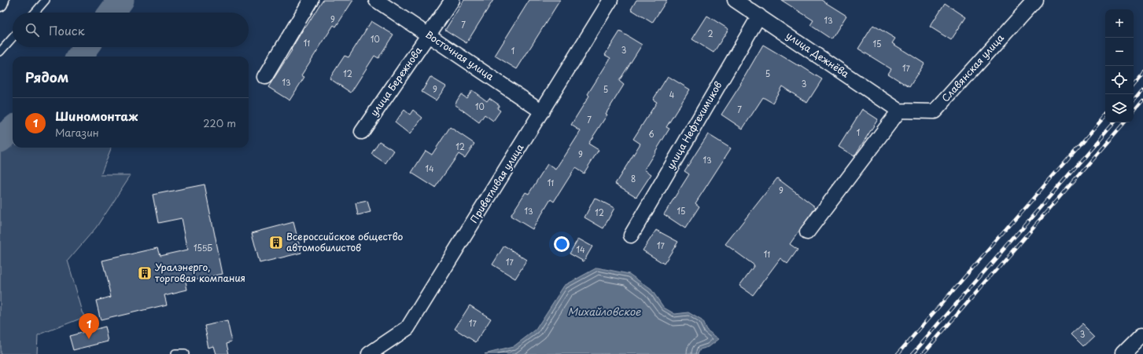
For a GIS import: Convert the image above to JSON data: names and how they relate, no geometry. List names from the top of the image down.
{
  "streets": {
    "street": [
      "улица Дежнёва",
      "Восточная улица",
      "Славянская улица",
      "улица Бережнова",
      "улица Нефтехимиков",
      "Приветливая улица"
    ]
  },
  "crossings": [
    ["улица Дежнёва", "Славянская улица"],
    ["улица Дежнёва", "улица Нефтехимиков"],
    ["Восточная улица", "улица Бережнова"],
    ["Восточная улица", "Приветливая улица"]
  ],
  "water": ["Михайловское"],
  "places": {
    "building": ["Всероссийское общество автомобилистов", "Уралэнерго, торговая компания"]
  },
  "house_numbers": [
    "9",
    "13",
    "7",
    "2",
    "10",
    "11",
    "15",
    "3",
    "1",
    "17",
    "12",
    "5",
    "13",
    "3",
    "9",
    "5",
    "4",
    "10",
    "7",
    "7",
    "1",
    "6",
    "12",
    "9",
    "13",
    "14",
    "8",
    "11",
    "9",
    "13",
    "15",
    "12",
    "17",
    "155Б",
    "14",
    "11",
    "17",
    "17",
    "3"
  ],
  "page": {
    "map_buttons": ["+", "−"],
    "search": "Поиск",
    "heading": "Рядом",
    "list": [
      {
        "mark": "1",
        "name": "Шиномонтаж",
        "note": "Магазин",
        "value": "220 m"
      }
    ],
    "pins": "1"
  }
}
